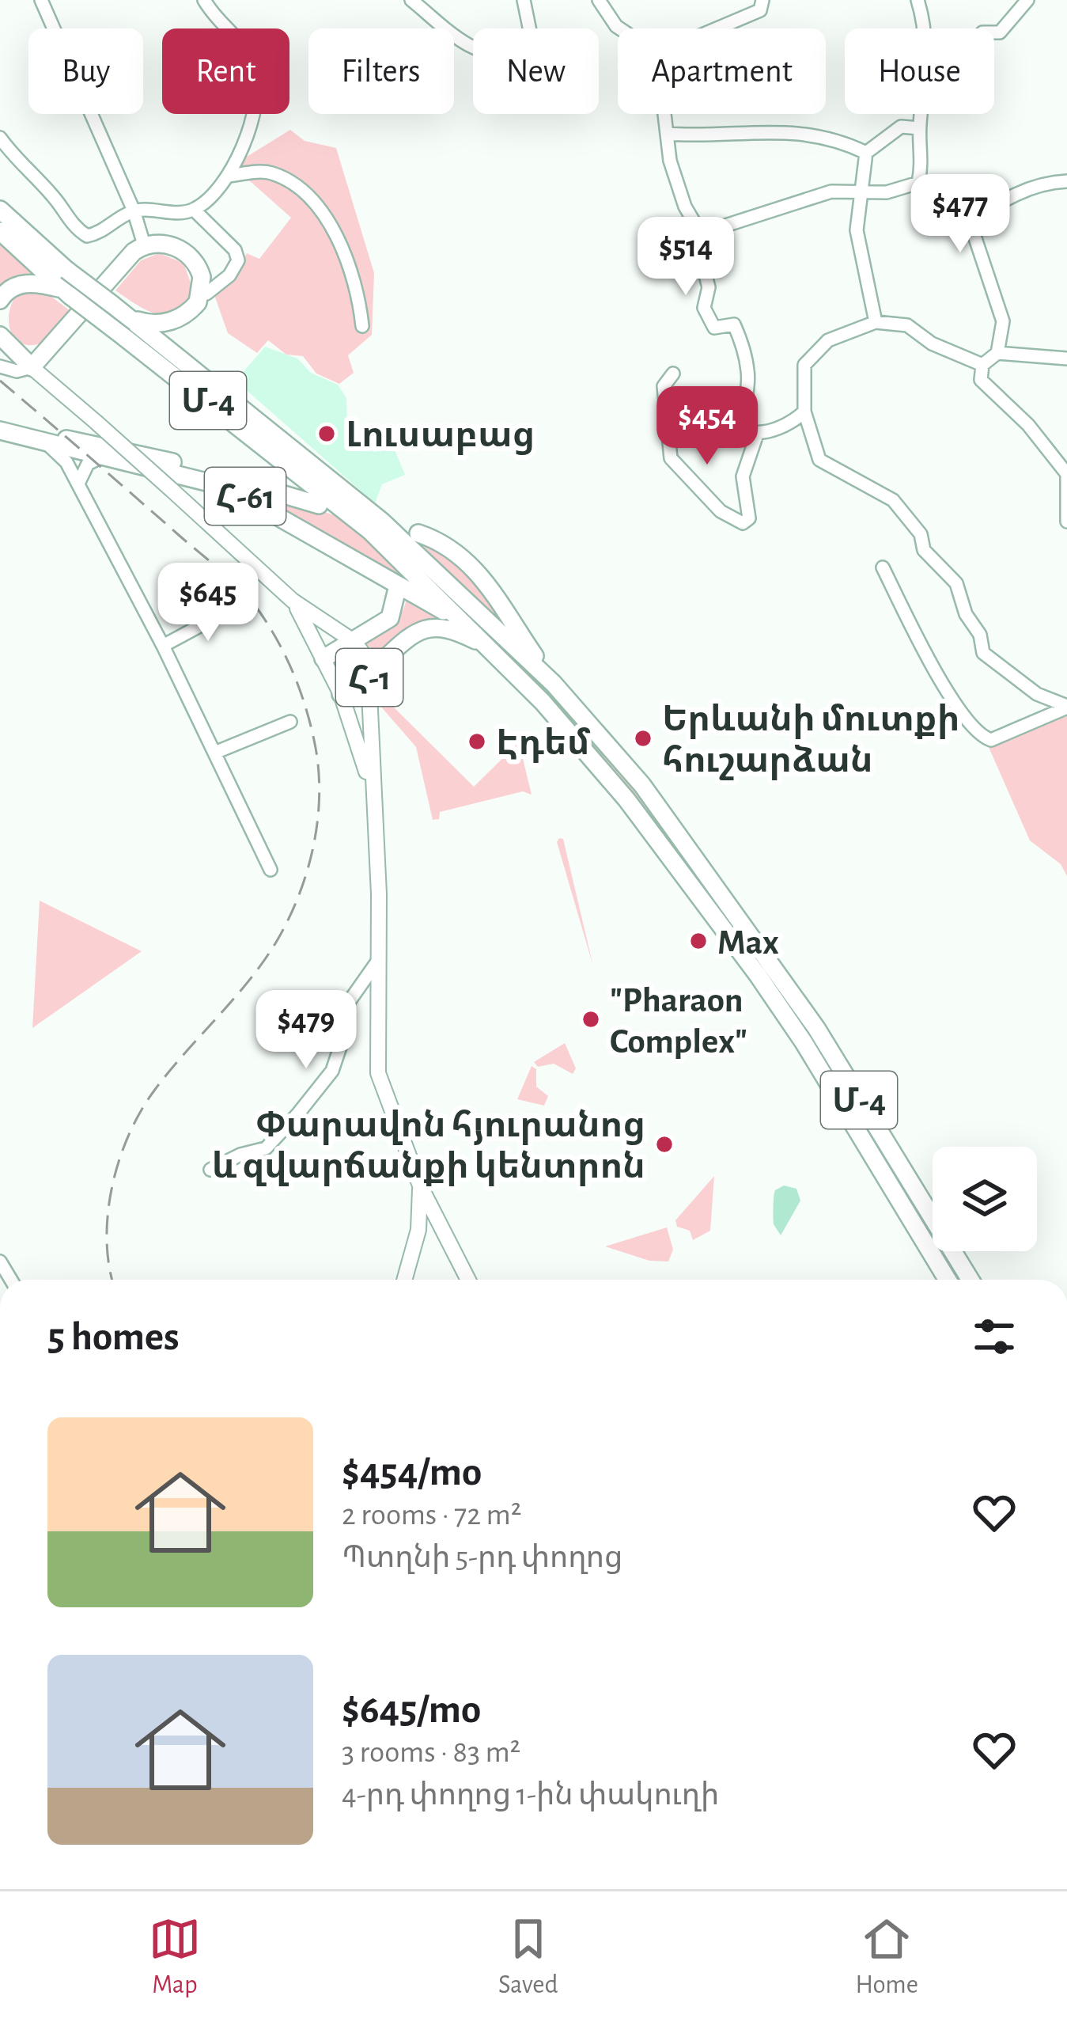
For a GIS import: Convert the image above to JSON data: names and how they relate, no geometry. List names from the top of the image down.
{
  "streets": {
    "highway": ["Մ-4", "Հ-61", "Հ-1"]
  },
  "crossings": [
    ["Մ-4", "Հ-61"]
  ],
  "places": [
    "Լուսաբաց",
    "Երևանի մուտքի հուշարձան",
    "Էդեմ",
    "Max",
    "\"Pharaon Complex\"",
    "Փարավոն հյուրանոց և զվարճանքի կենտրոն"
  ],
  "page": {
    "chip": [
      "Buy",
      "Rent",
      "Filters",
      "New",
      "Apartment",
      "House"
    ],
    "price": [
      "$477",
      "$514",
      "$454",
      "$645",
      "$479"
    ],
    "heading": "5 homes",
    "list": [
      {
        "name": "$454/mo",
        "note": "2 rooms · 72 m² · Պտղնի 5-րդ փողոց"
      },
      {
        "name": "$645/mo",
        "note": "3 rooms · 83 m² · 4-րդ փողոց 1-ին փակուղի"
      }
    ],
    "tabs": ["Map", "Saved", "Home"]
  }
}
